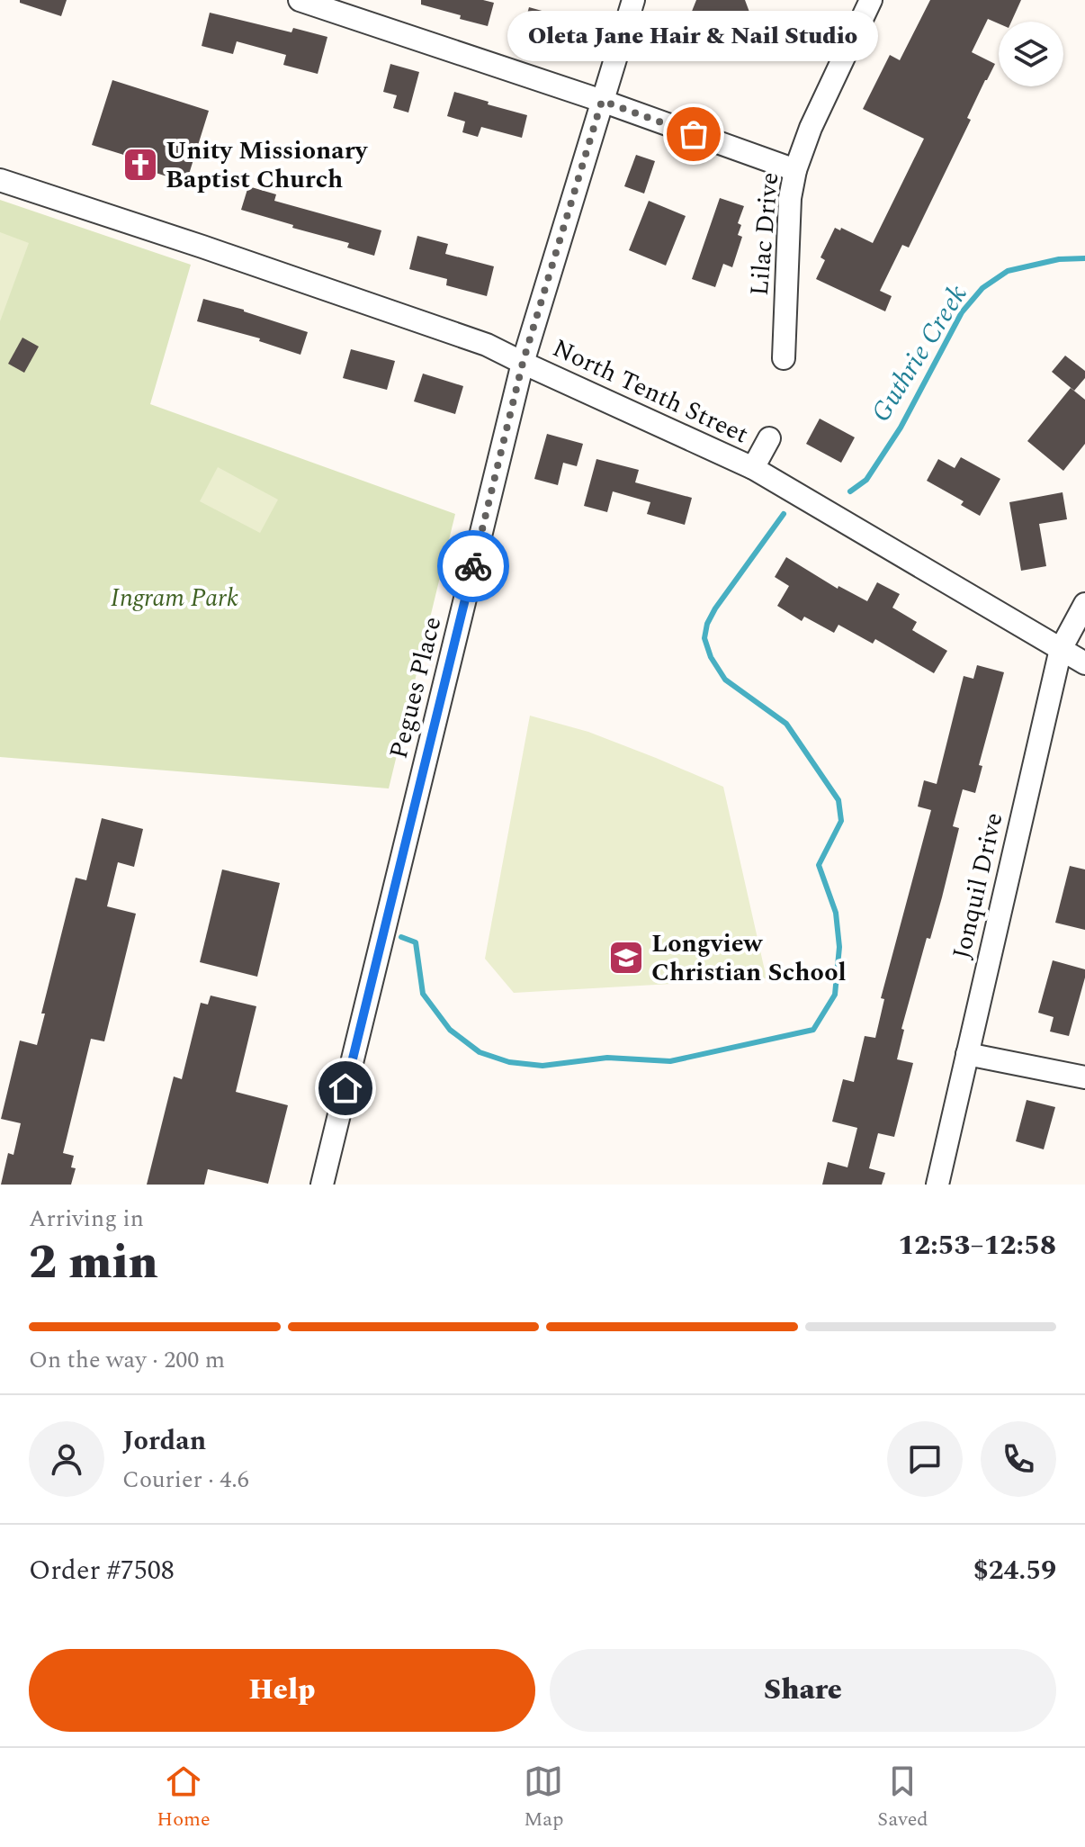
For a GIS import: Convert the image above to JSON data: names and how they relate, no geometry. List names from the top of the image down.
{
  "streets": {
    "street": [
      "Lilac Drive",
      "North Tenth Street",
      "Pegues Place",
      "Jonquil Drive"
    ]
  },
  "crossings": [
    ["North Tenth Street", "Pegues Place"],
    ["North Tenth Street", "Jonquil Drive"]
  ],
  "water": ["Guthrie Creek"],
  "parks": ["Ingram Park"],
  "places": {
    "other": ["Oleta Jane Hair & Nail Studio"],
    "church": ["Unity Missionary Baptist Church"],
    "school or university": ["Longview Christian School"]
  },
  "page": {
    "bubble": "Oleta Jane Hair & Nail Studio",
    "heading": ["2 min", "Arriving in", "12:53–12:58"],
    "panel": [
      "Jordan",
      "Courier · 4.6",
      "Order #7508",
      "$24.59"
    ],
    "bar": "On the way · 200 m",
    "buttons": ["Help", "Share"],
    "tabs": ["Home", "Map", "Saved"]
  }
}
